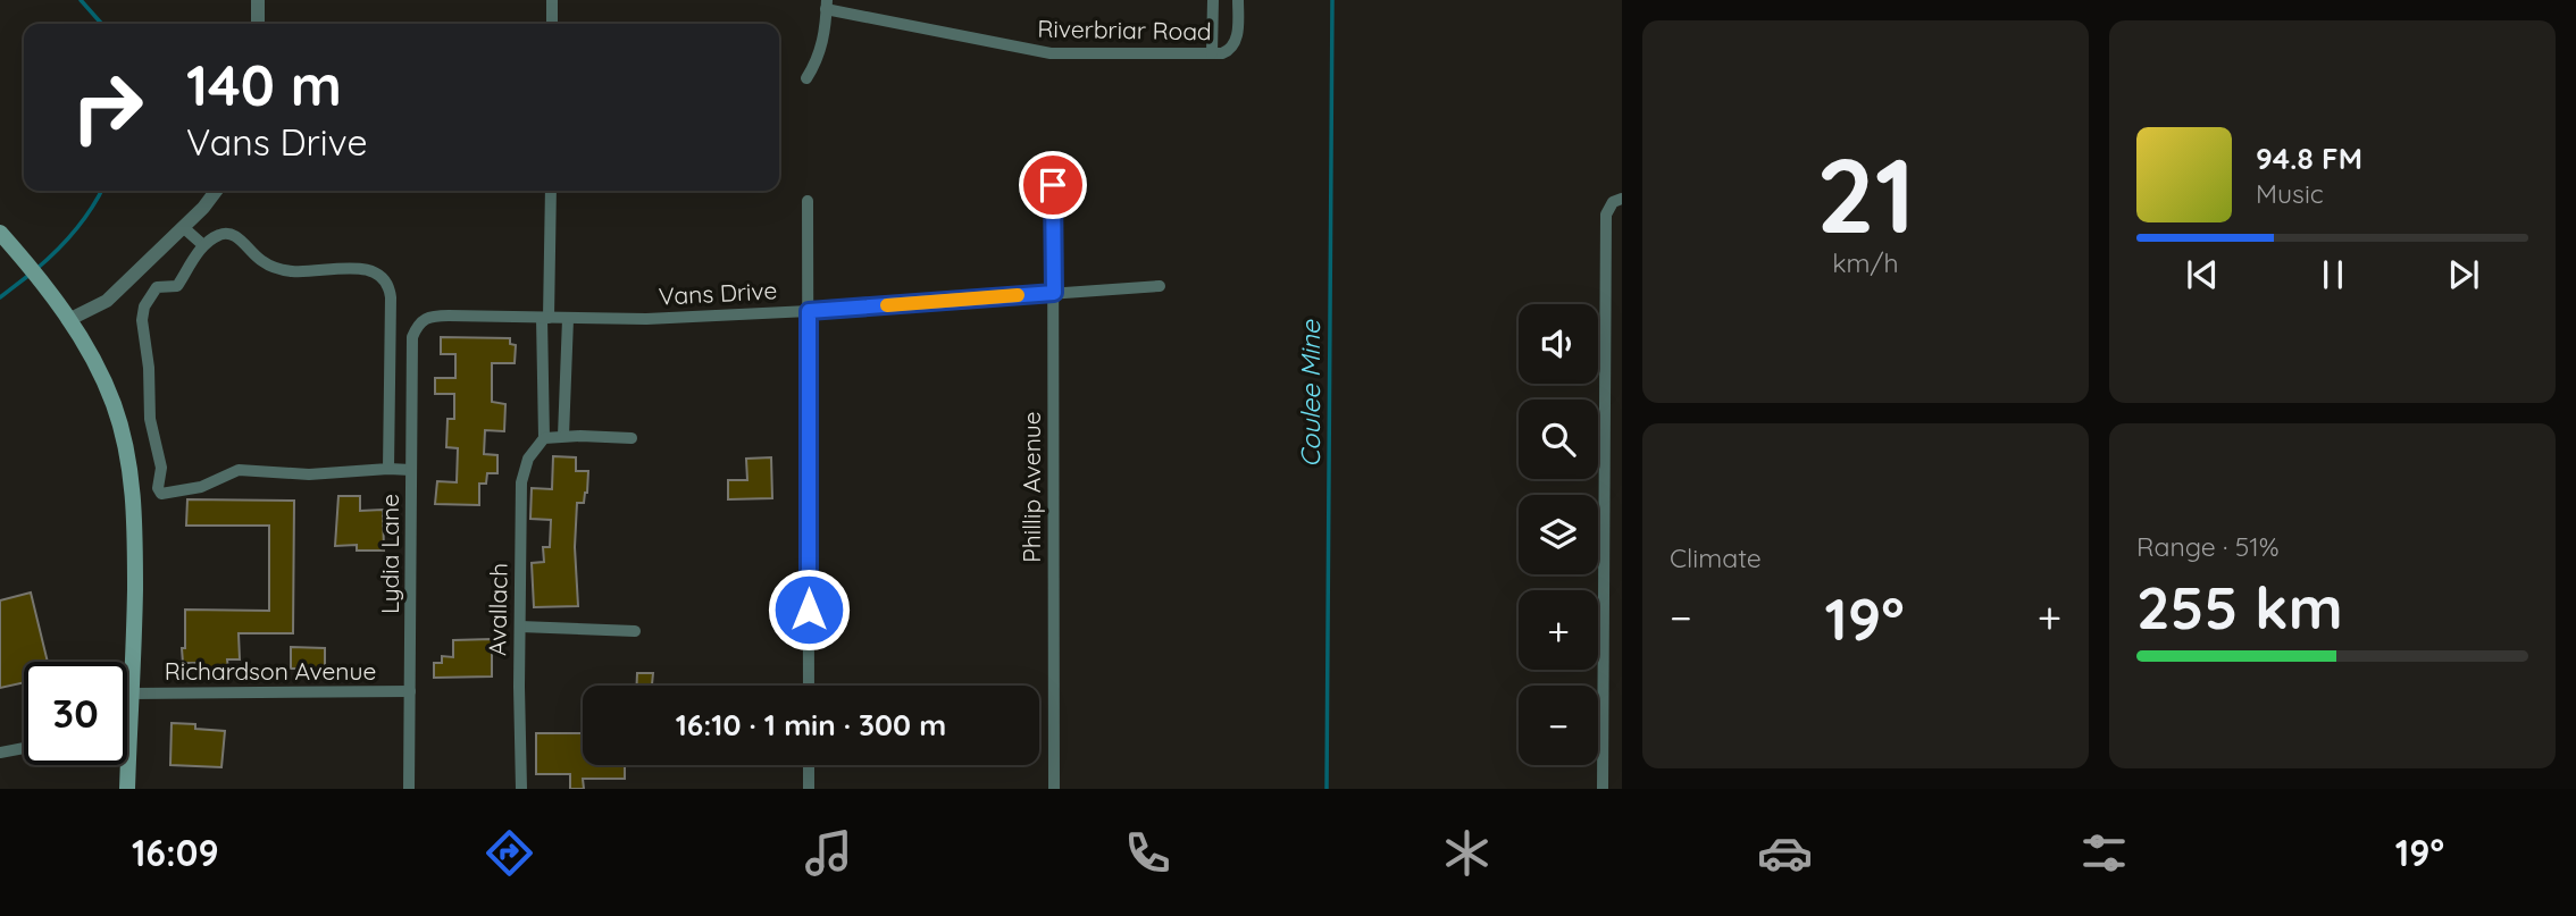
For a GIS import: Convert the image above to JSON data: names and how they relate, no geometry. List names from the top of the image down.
{
  "streets": {
    "street": [
      "Riverbriar Road",
      "Vans Drive",
      "Phillip Avenue",
      "Lydia Lane",
      "Avallach",
      "Richardson Avenue"
    ]
  },
  "crossings": [
    ["Vans Drive", "Phillip Avenue"],
    ["Vans Drive", "Lydia Lane"],
    ["Lydia Lane", "Richardson Avenue"]
  ],
  "water": ["Coulee Mine"],
  "page": {
    "tile": [
      ["21", "km/h"],
      "Climate",
      ["Range · 51%", "255 km"]
    ],
    "turn": ["140 m", "Vans Drive"],
    "song": ["94.8 FM", "Music"],
    "map_buttons": ["+", "−"],
    "heat": ["−", "19°", "+"],
    "limit": "30",
    "trip": "16:10 · 1 min · 300 m",
    "tabs": ["16:09", "19°"]
  }
}
